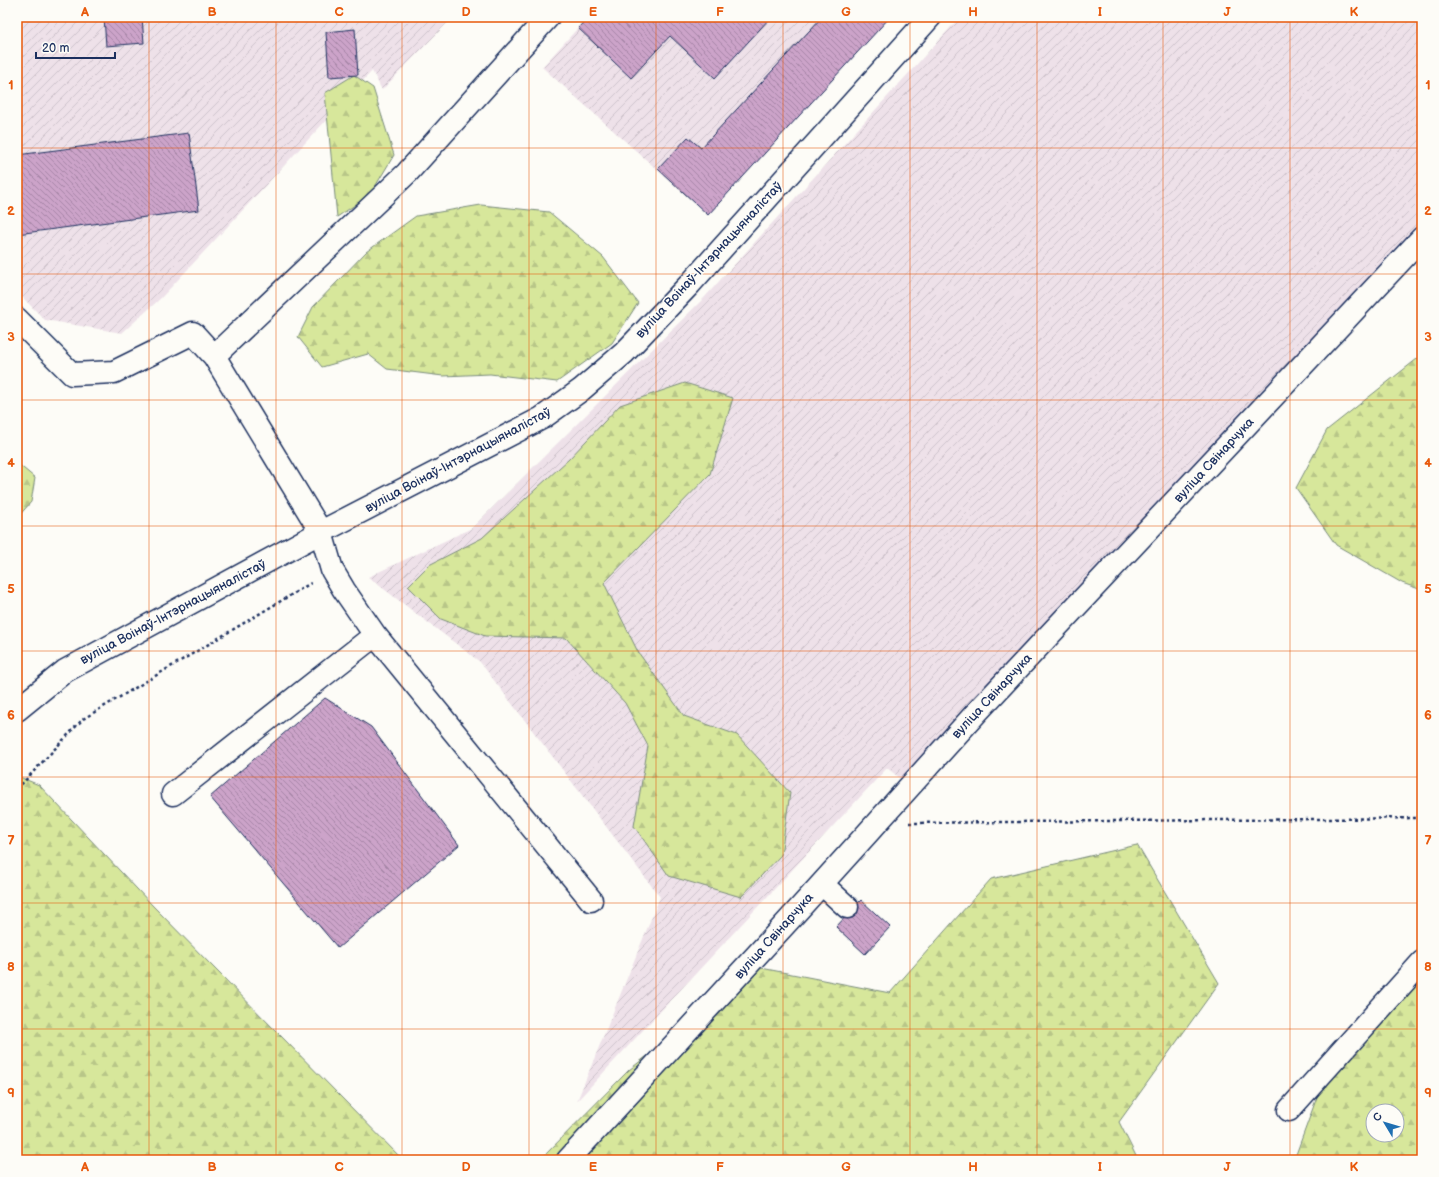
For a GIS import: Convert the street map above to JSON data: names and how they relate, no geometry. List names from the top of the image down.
{
  "streets": {
    "street": ["вуліца Воінаў-Інтэрнацыяналістаў", "вуліца Свінарчука"]
  },
  "scale_bar": "20 m",
  "north": "top left",
  "grid": {
    "columns": [
      "A",
      "B",
      "C",
      "D",
      "E",
      "F",
      "G",
      "H",
      "I",
      "J",
      "K"
    ],
    "rows": [
      "1",
      "2",
      "3",
      "4",
      "5",
      "6",
      "7",
      "8",
      "9"
    ]
  }
}
